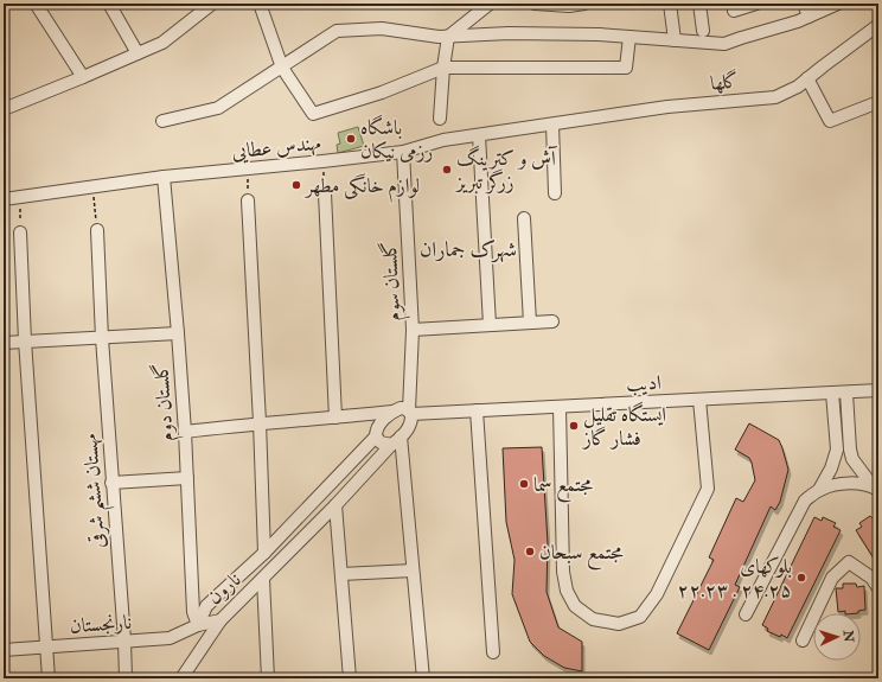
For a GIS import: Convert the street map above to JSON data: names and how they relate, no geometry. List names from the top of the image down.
{
  "streets": {
    "street": [
      "گلها",
      "مهندس عطایی",
      "گلستان سوم",
      "ادیب",
      "گلستان دوم",
      "مهستان ششم شرقی",
      "نارون",
      "نارنجستان"
    ]
  },
  "crossings": [
    ["گلها", "مهندس عطایی"],
    ["مهندس عطایی", "گلستان سوم"],
    ["مهندس عطایی", "گلستان دوم"],
    ["گلستان سوم", "ادیب"],
    ["ادیب", "گلستان دوم"],
    ["ادیب", "نارون"],
    ["گلستان دوم", "نارون"],
    ["گلستان دوم", "نارنجستان"],
    ["مهستان ششم شرقی", "نارنجستان"],
    ["نارون", "نارنجستان"]
  ],
  "districts": ["شهرک جماران"],
  "places": [
    "باشگاه رزمی نیکان",
    "آش و کترینگ زرگر تبریز",
    "لوازم خانگی مطهر",
    "ایستگاه تقلیل فشار گاز",
    "مجتمع سما",
    "مجتمع سبحان",
    "بلوکهای ۲۲.۲۳ . ۲۴.۲۵"
  ],
  "north": "right"
}
